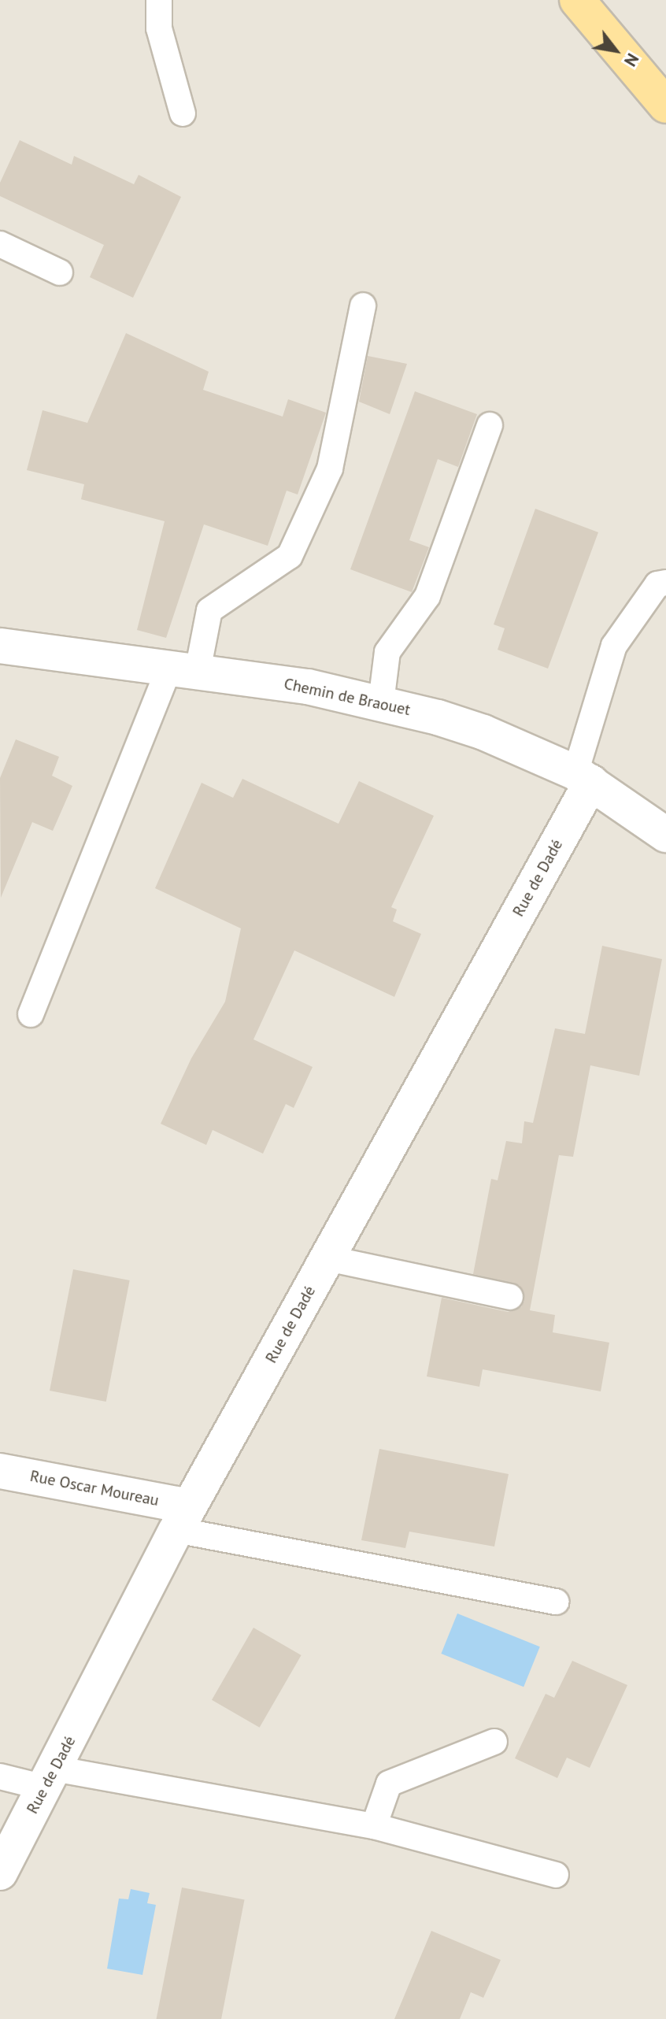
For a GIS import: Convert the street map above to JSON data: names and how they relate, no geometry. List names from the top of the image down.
{
  "streets": {
    "street": ["Chemin de Braouet", "Rue de Dadé", "Rue Oscar Moureau"]
  },
  "crossings": [
    ["Chemin de Braouet", "Rue de Dadé"],
    ["Rue de Dadé", "Rue Oscar Moureau"]
  ],
  "north": "bottom right"
}
